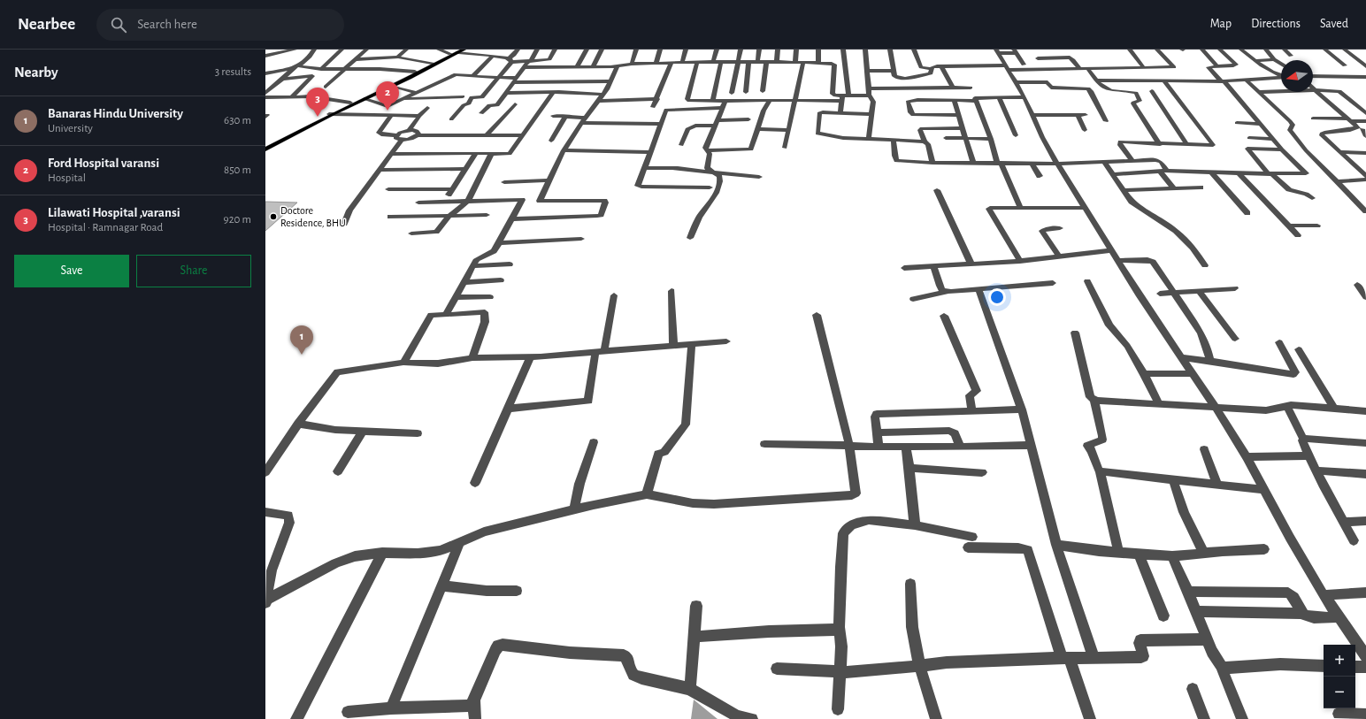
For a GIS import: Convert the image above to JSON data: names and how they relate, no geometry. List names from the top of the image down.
{
  "places": ["Doctore Residence, BHU"],
  "north": "left",
  "page": {
    "header": "Nearbee",
    "search": "Search here",
    "nav": ["Map", "Directions", "Saved"],
    "heading": ["Nearby", "3 results"],
    "pins": ["2", "3", "1"],
    "list": [
      {
        "mark": "1",
        "name": "Banaras Hindu University",
        "note": "University",
        "value": "630 m"
      },
      {
        "mark": "2",
        "name": "Ford Hospital varansi",
        "note": "Hospital",
        "value": "850 m"
      },
      {
        "mark": "3",
        "name": "Lilawati Hospital ,varansi",
        "note": "Hospital · Ramnagar Road",
        "value": "920 m"
      }
    ],
    "buttons": ["Save", "Share"],
    "map_buttons": ["+", "−"]
  }
}
